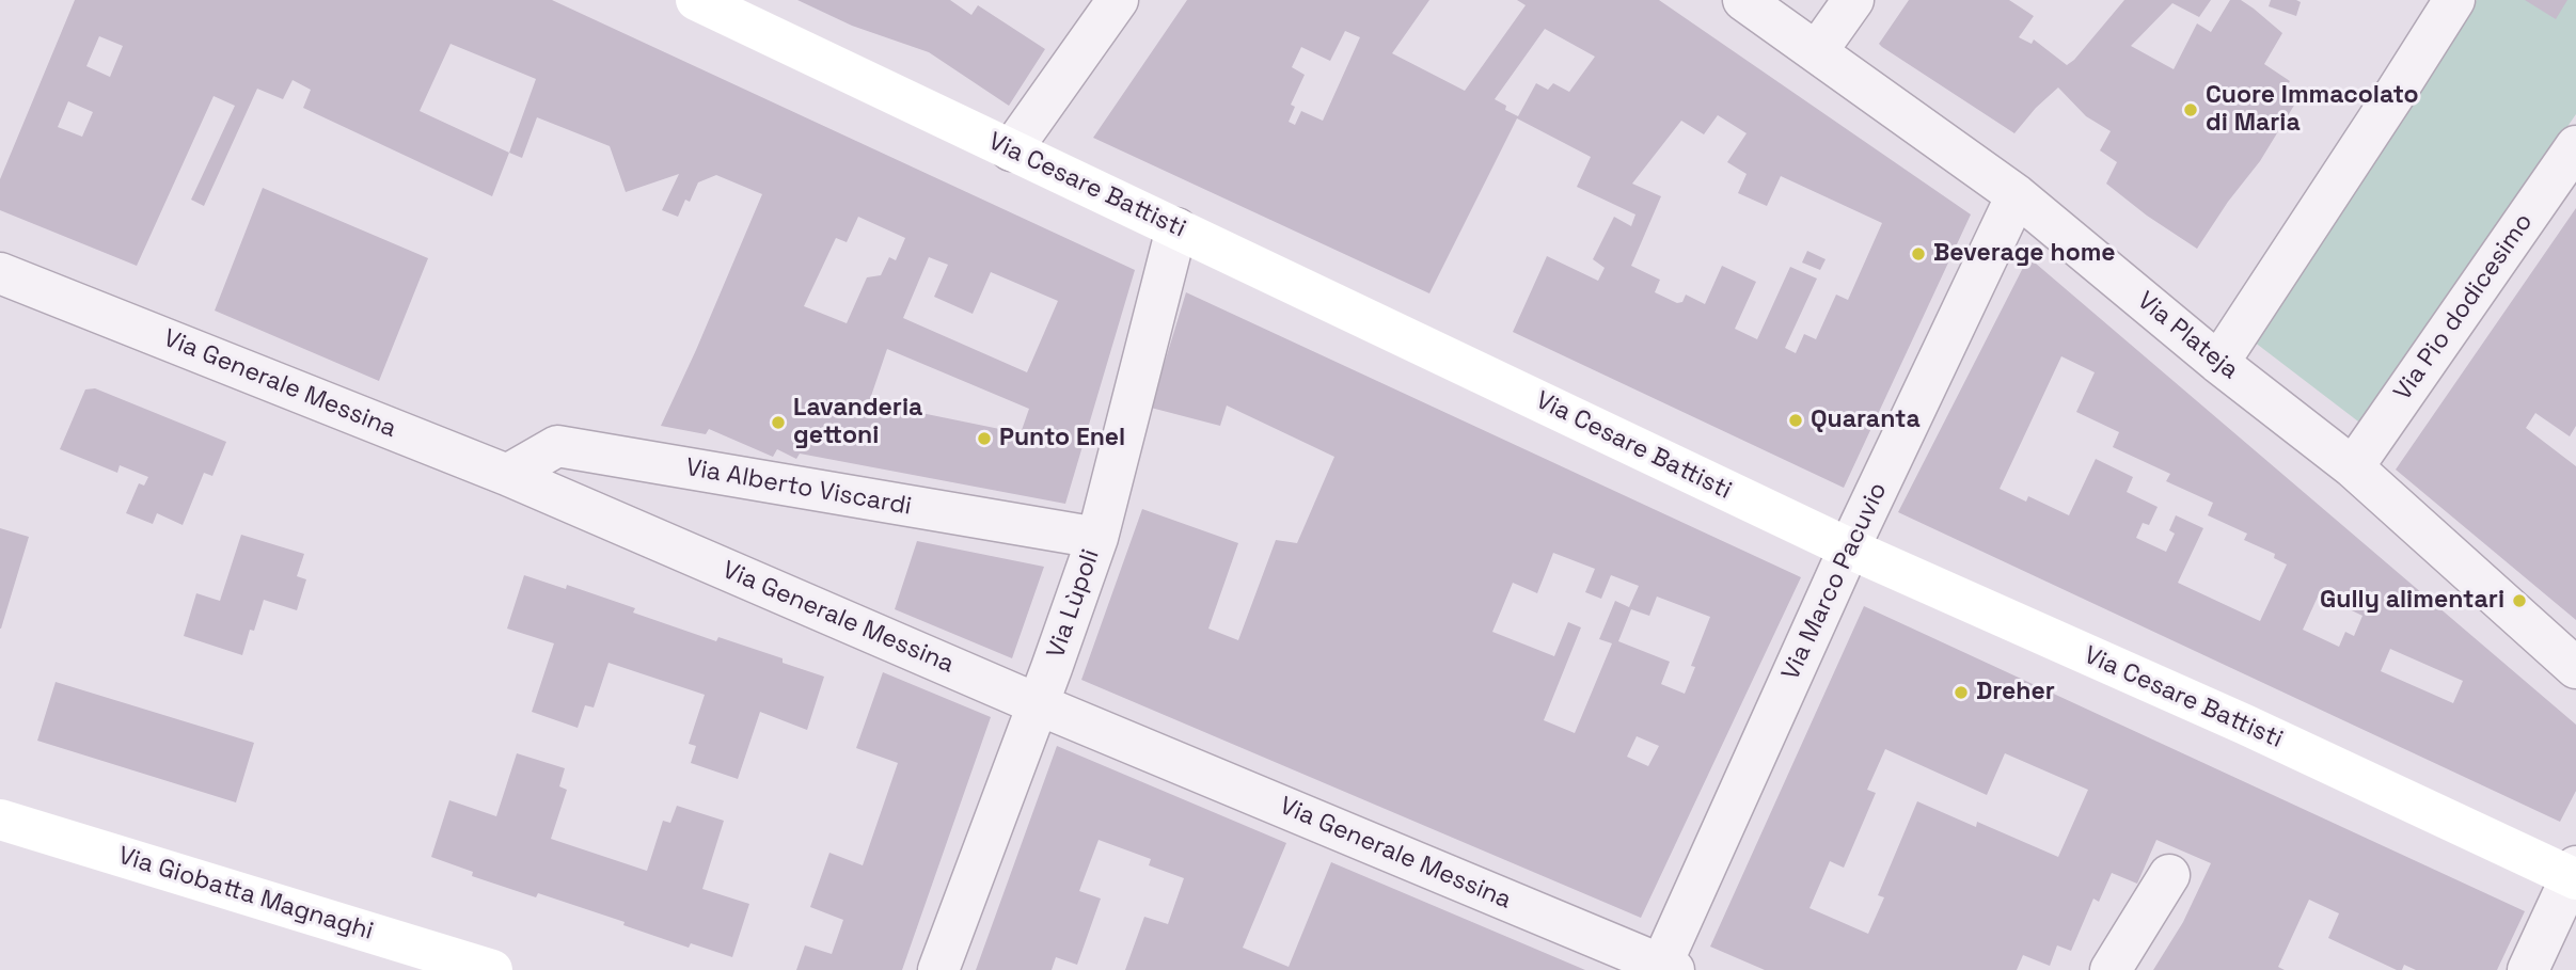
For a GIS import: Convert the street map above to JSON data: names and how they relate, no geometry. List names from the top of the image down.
{
  "streets": {
    "main road": ["Via Cesare Battisti", "Via Giobatta Magnaghi"],
    "street": [
      "Via Pio dodicesimo",
      "Via Plateja",
      "Via Generale Messina",
      "Via Alberto Viscardi",
      "Via Marco Pacuvio",
      "Via Lùpoli"
    ]
  },
  "crossings": [
    ["Via Cesare Battisti", "Via Marco Pacuvio"],
    ["Via Cesare Battisti", "Via Lùpoli"],
    ["Via Pio dodicesimo", "Via Plateja"],
    ["Via Plateja", "Via Marco Pacuvio"],
    ["Via Generale Messina", "Via Alberto Viscardi"],
    ["Via Generale Messina", "Via Marco Pacuvio"],
    ["Via Generale Messina", "Via Lùpoli"],
    ["Via Alberto Viscardi", "Via Lùpoli"]
  ],
  "places": [
    "Cuore Immacolato di Maria",
    "Beverage home",
    "Quaranta",
    "Lavanderia gettoni",
    "Punto Enel",
    "Gully alimentari",
    "Dreher"
  ]
}
